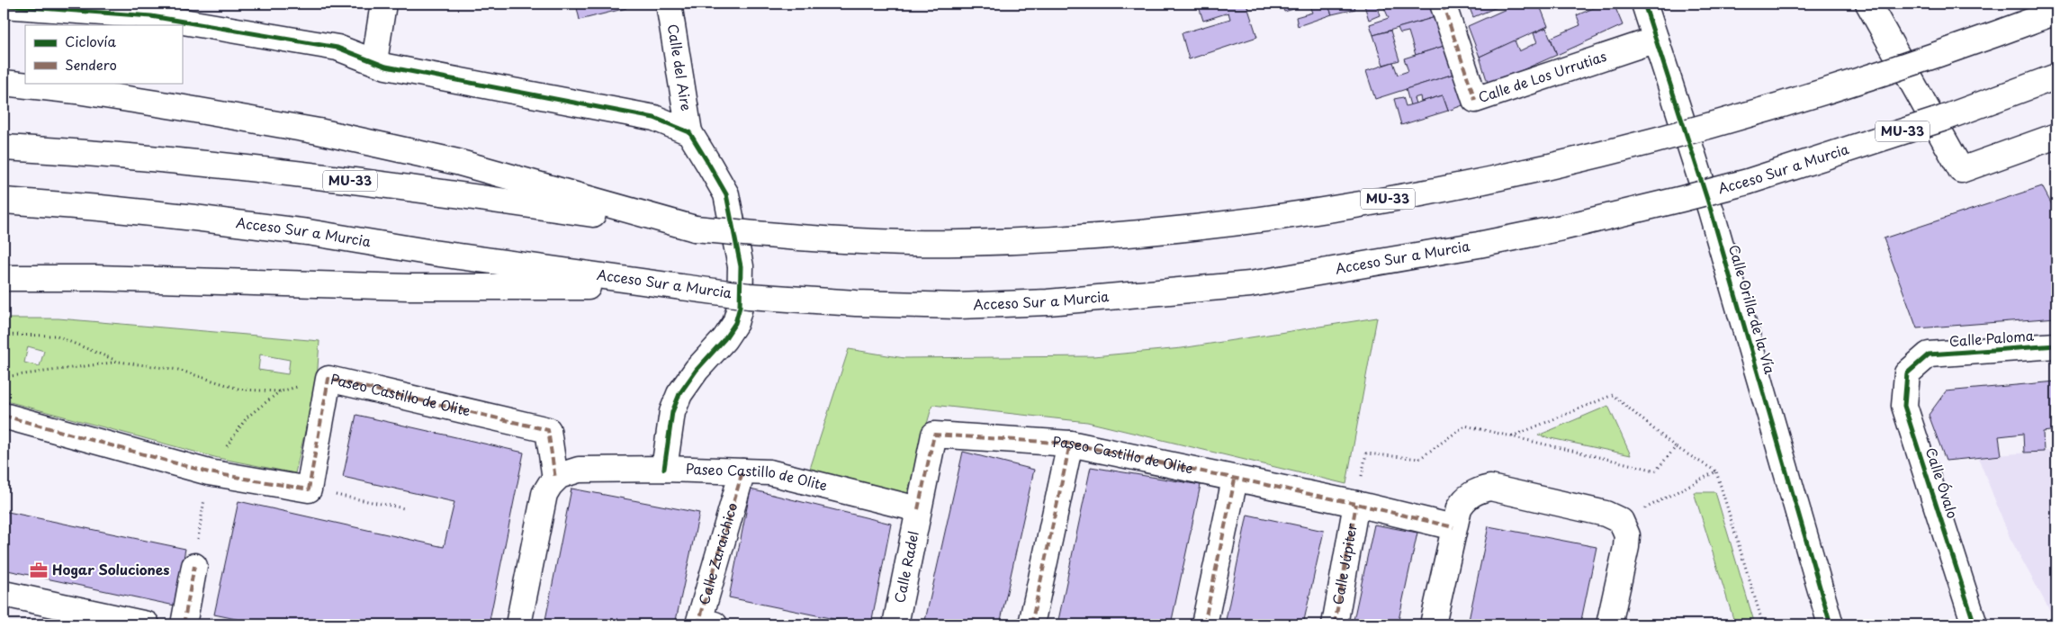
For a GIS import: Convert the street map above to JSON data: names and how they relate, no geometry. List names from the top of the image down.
{
  "streets": {
    "main road": [
      "Calle del Aire",
      "Calle de Los Urrutias",
      "MU-33",
      "Acceso Sur a Murcia",
      "Calle Orilla de la Vía",
      "Calle Paloma",
      "Paseo Castillo de Olite",
      "Calle Óvalo",
      "Calle Zaraichico",
      "Calle Júpiter",
      "Calle Radel"
    ]
  },
  "crossings": [
    ["Calle de Los Urrutias", "Calle Orilla de la Vía"],
    ["Calle Paloma", "Calle Óvalo"],
    ["Paseo Castillo de Olite", "Calle Zaraichico"],
    ["Paseo Castillo de Olite", "Calle Júpiter"],
    ["Paseo Castillo de Olite", "Calle Radel"]
  ],
  "places": {
    "office": ["Hogar Soluciones"]
  },
  "legend": ["Ciclovía", "Sendero"]
}
